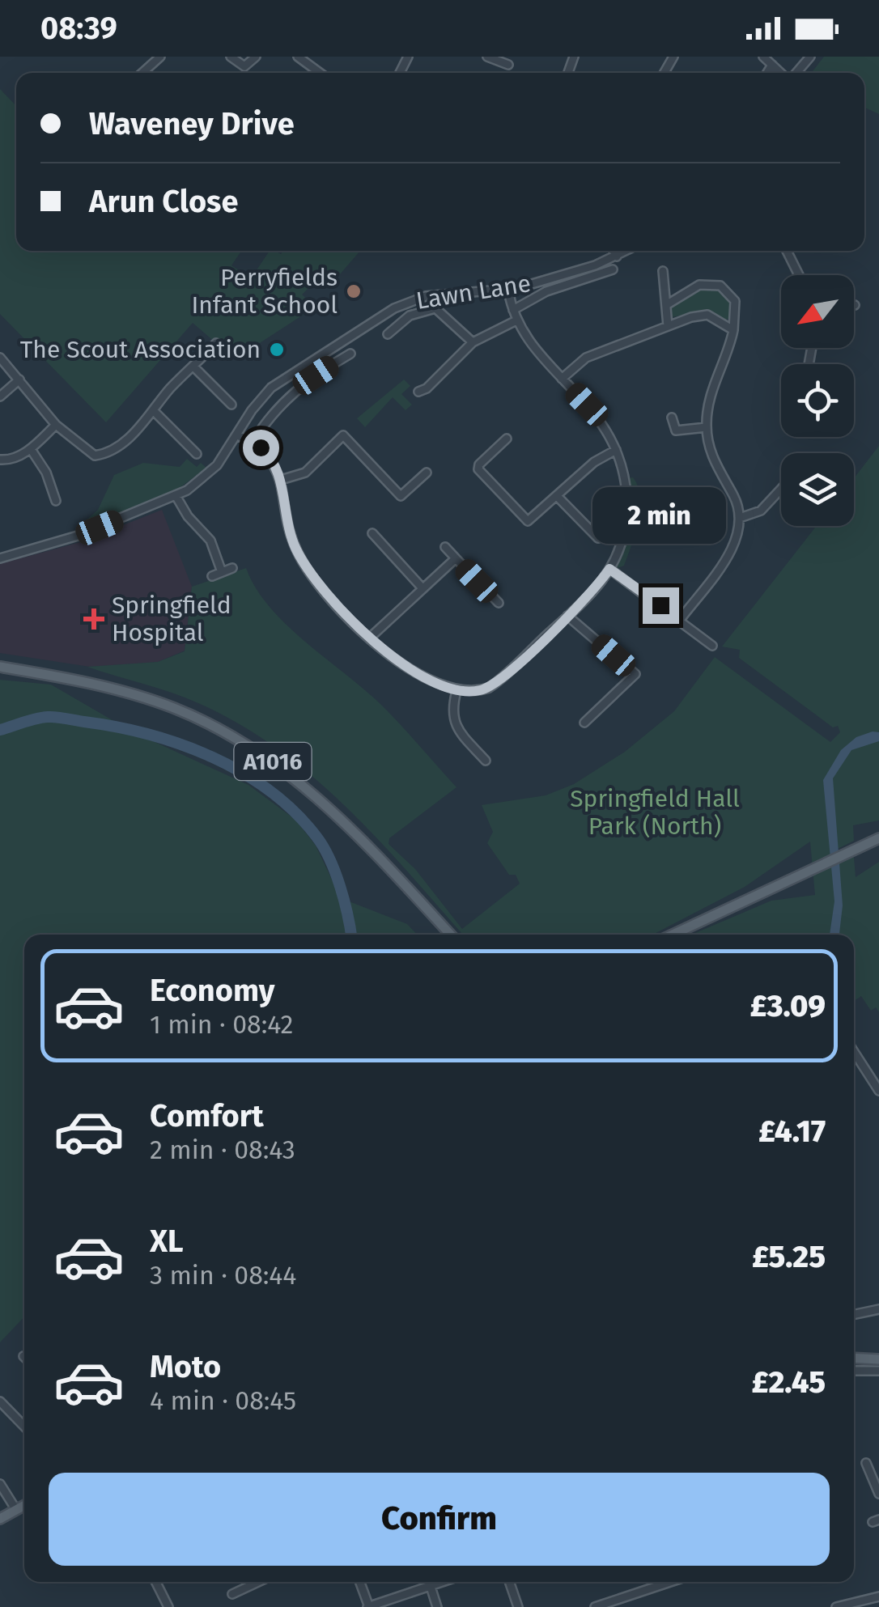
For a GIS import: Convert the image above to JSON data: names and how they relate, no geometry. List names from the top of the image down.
{
  "streets": {
    "main road": ["A1016"],
    "street": ["Lawn Lane"]
  },
  "parks": ["Springfield Hall Park (North)"],
  "places": {
    "other": ["Perryfields Infant School", "The Scout Association"],
    "health": ["Springfield Hospital"]
  },
  "north": "bottom left",
  "page": {
    "status": "08:39",
    "banner": ["Waveney Drive", "Arun Close"],
    "bubble": "2 min",
    "list": [
      {
        "name": "Economy",
        "note": "1 min · 08:42",
        "value": "£3.09"
      },
      {
        "name": "Comfort",
        "note": "2 min · 08:43",
        "value": "£4.17"
      },
      {
        "name": "XL",
        "note": "3 min · 08:44",
        "value": "£5.25"
      },
      {
        "name": "Moto",
        "note": "4 min · 08:45",
        "value": "£2.45"
      }
    ],
    "buttons": "Confirm"
  }
}
